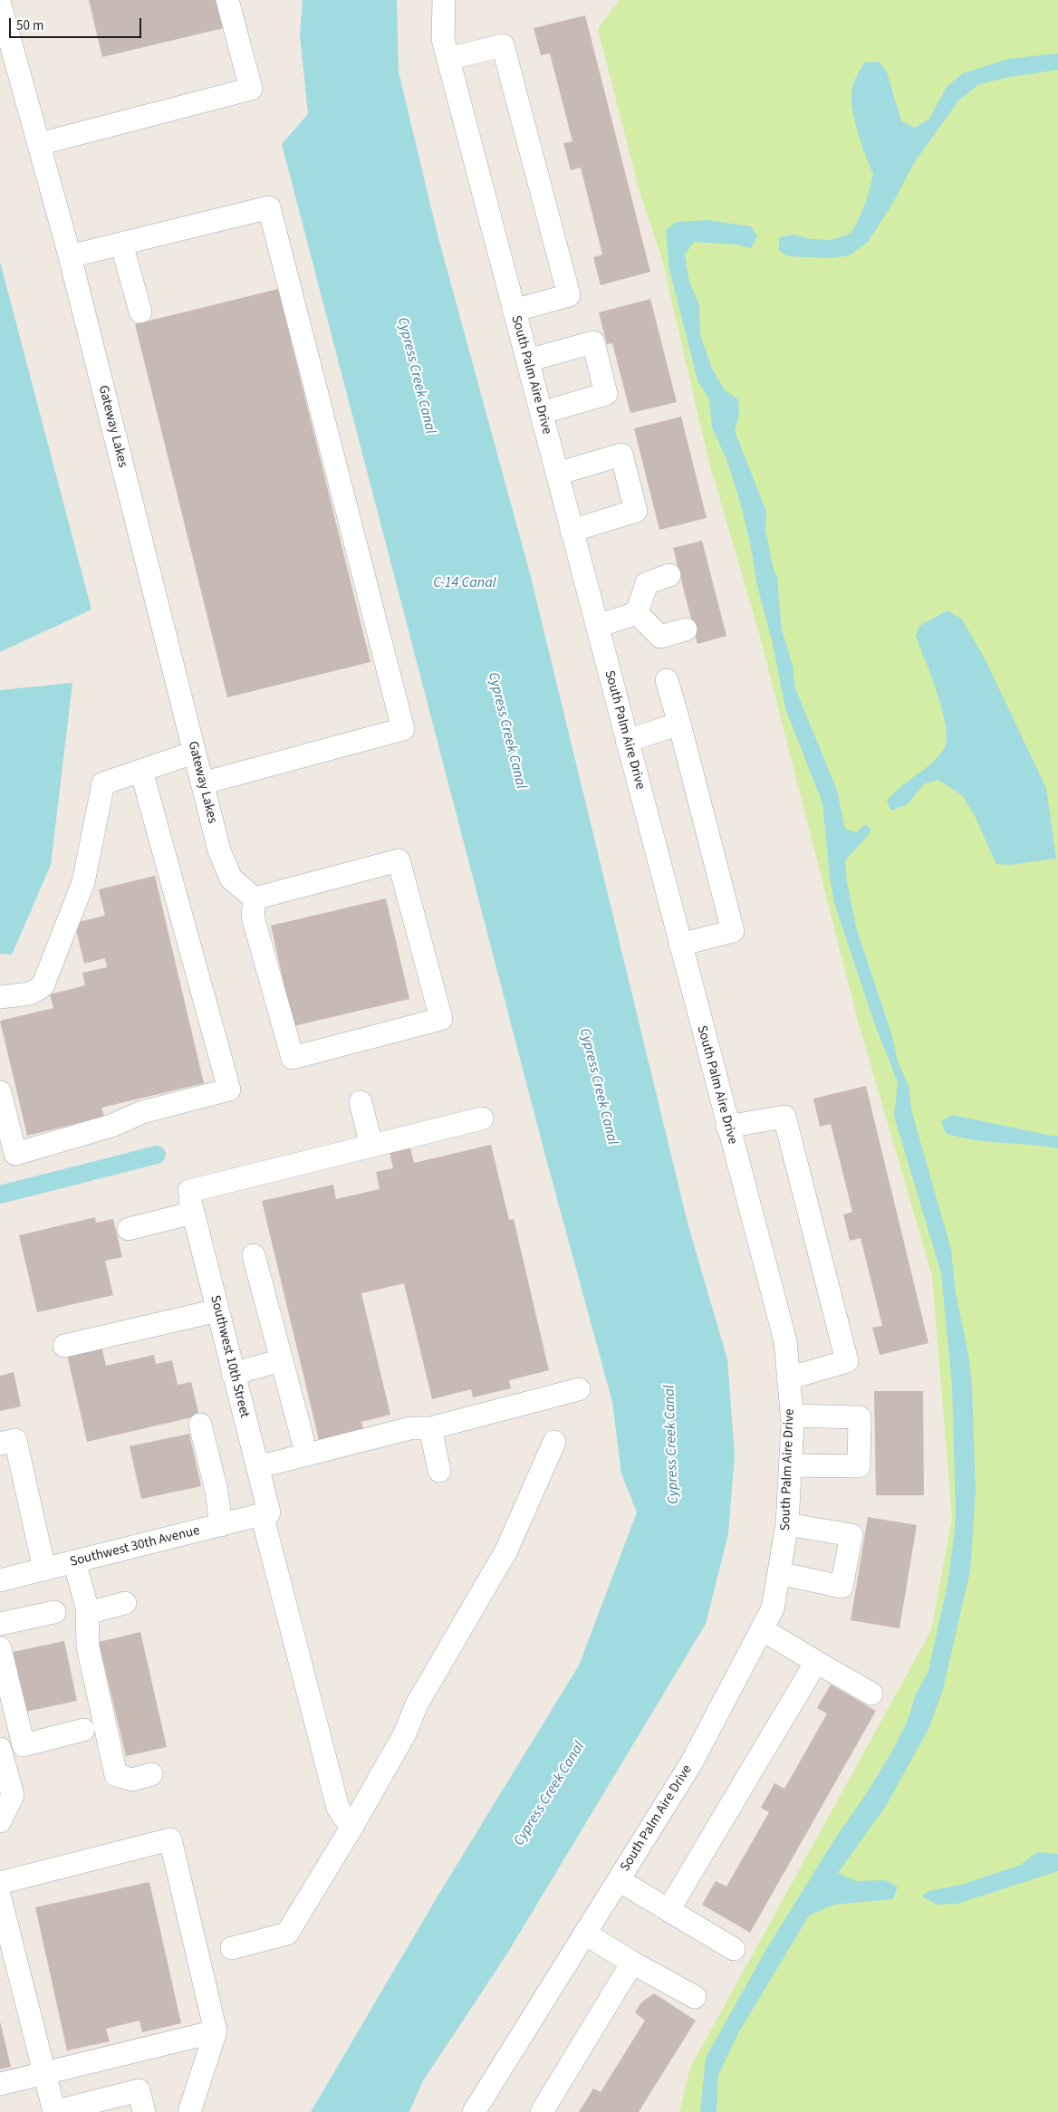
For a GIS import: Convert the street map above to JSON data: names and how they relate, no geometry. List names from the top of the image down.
{
  "streets": {
    "street": [
      "South Palm Aire Drive",
      "Gateway Lakes",
      "Southwest 10th Street",
      "Southwest 30th Avenue"
    ]
  },
  "crossings": [
    ["Southwest 10th Street", "Southwest 30th Avenue"]
  ],
  "water": ["Cypress Creek Canal", "C-14 Canal"],
  "scale_bar": "50 m"
}
